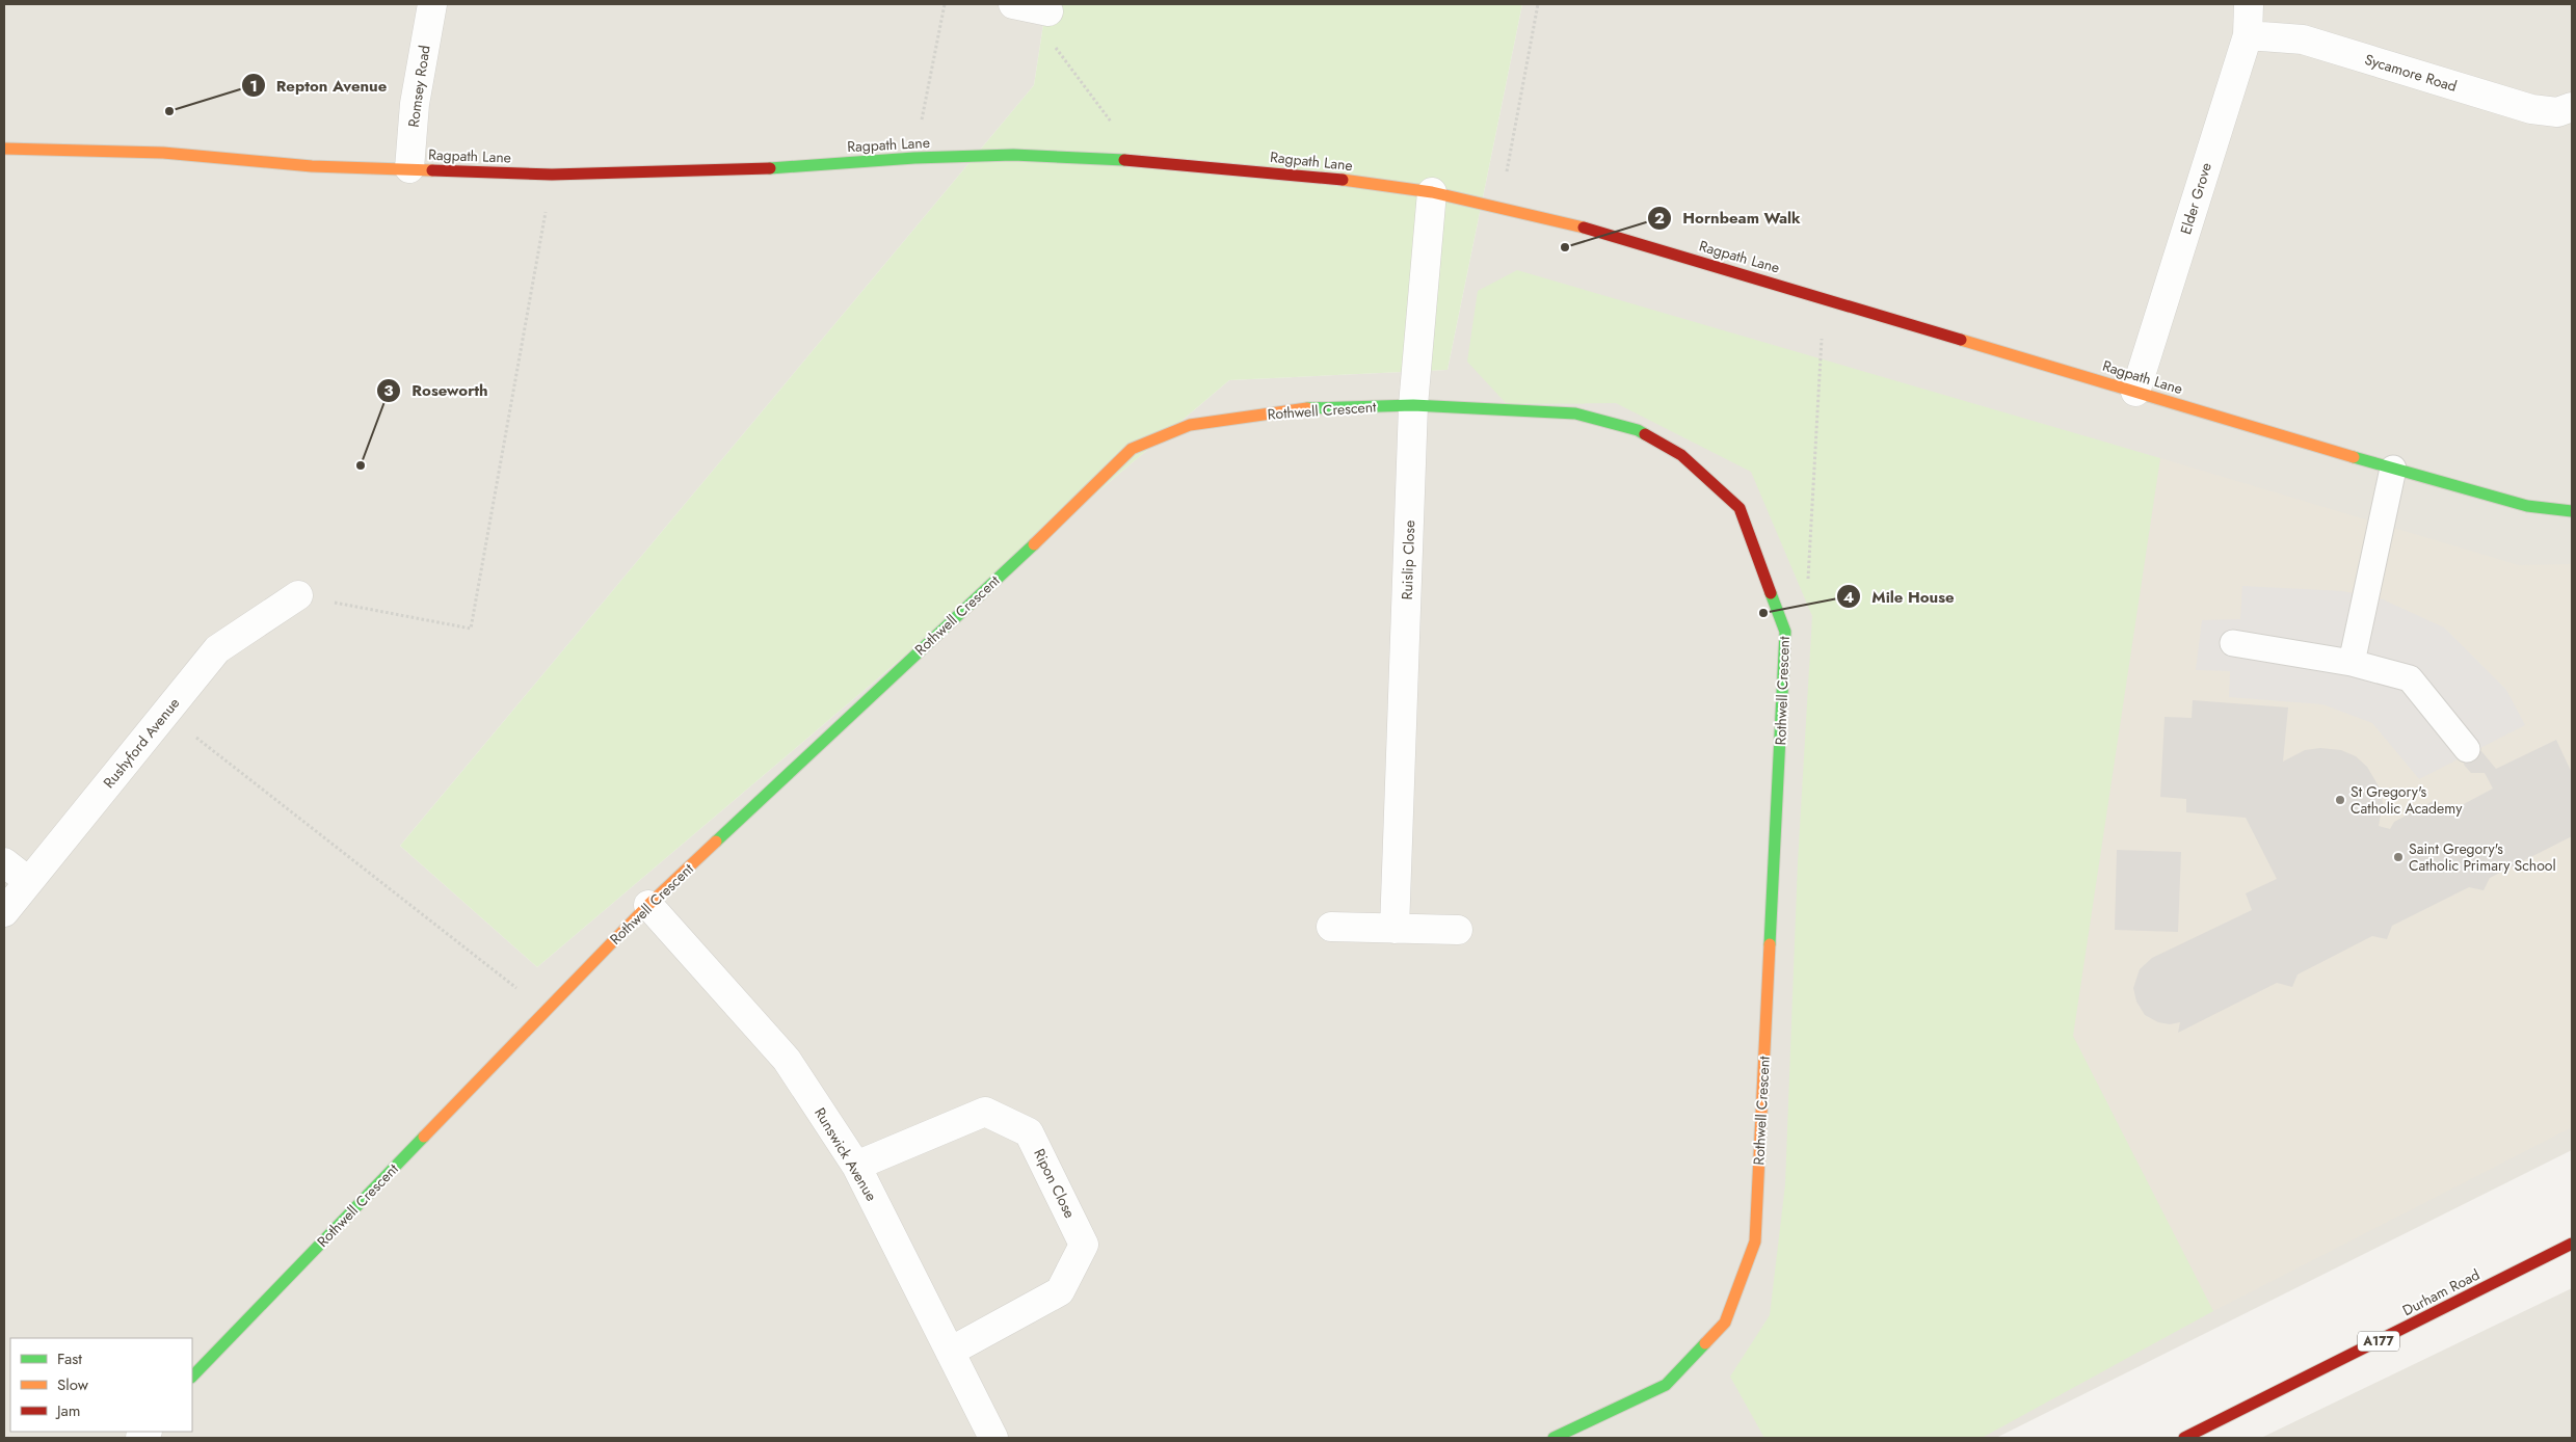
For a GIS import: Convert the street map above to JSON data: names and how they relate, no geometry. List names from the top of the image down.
{
  "streets": {
    "street": [
      "Sycamore Road",
      "Romsey Road",
      "Ragpath Lane",
      "Elder Grove",
      "Rothwell Crescent",
      "Ruislip Close",
      "Rushyford Avenue",
      "Runswick Avenue",
      "Ripon Close",
      "Durham Road",
      "A177"
    ]
  },
  "crossings": [
    ["Sycamore Road", "Elder Grove"],
    ["Romsey Road", "Ragpath Lane"],
    ["Ragpath Lane", "Elder Grove"],
    ["Ragpath Lane", "Ruislip Close"],
    ["Rothwell Crescent", "Ruislip Close"],
    ["Rothwell Crescent", "Runswick Avenue"],
    ["Runswick Avenue", "Ripon Close"]
  ],
  "places": [
    "Repton Avenue",
    "Hornbeam Walk",
    "Roseworth",
    "Mile House",
    "St Gregory's Catholic Academy",
    "Saint Gregory's Catholic Primary School"
  ],
  "legend": ["Fast", "Slow", "Jam"]
}
